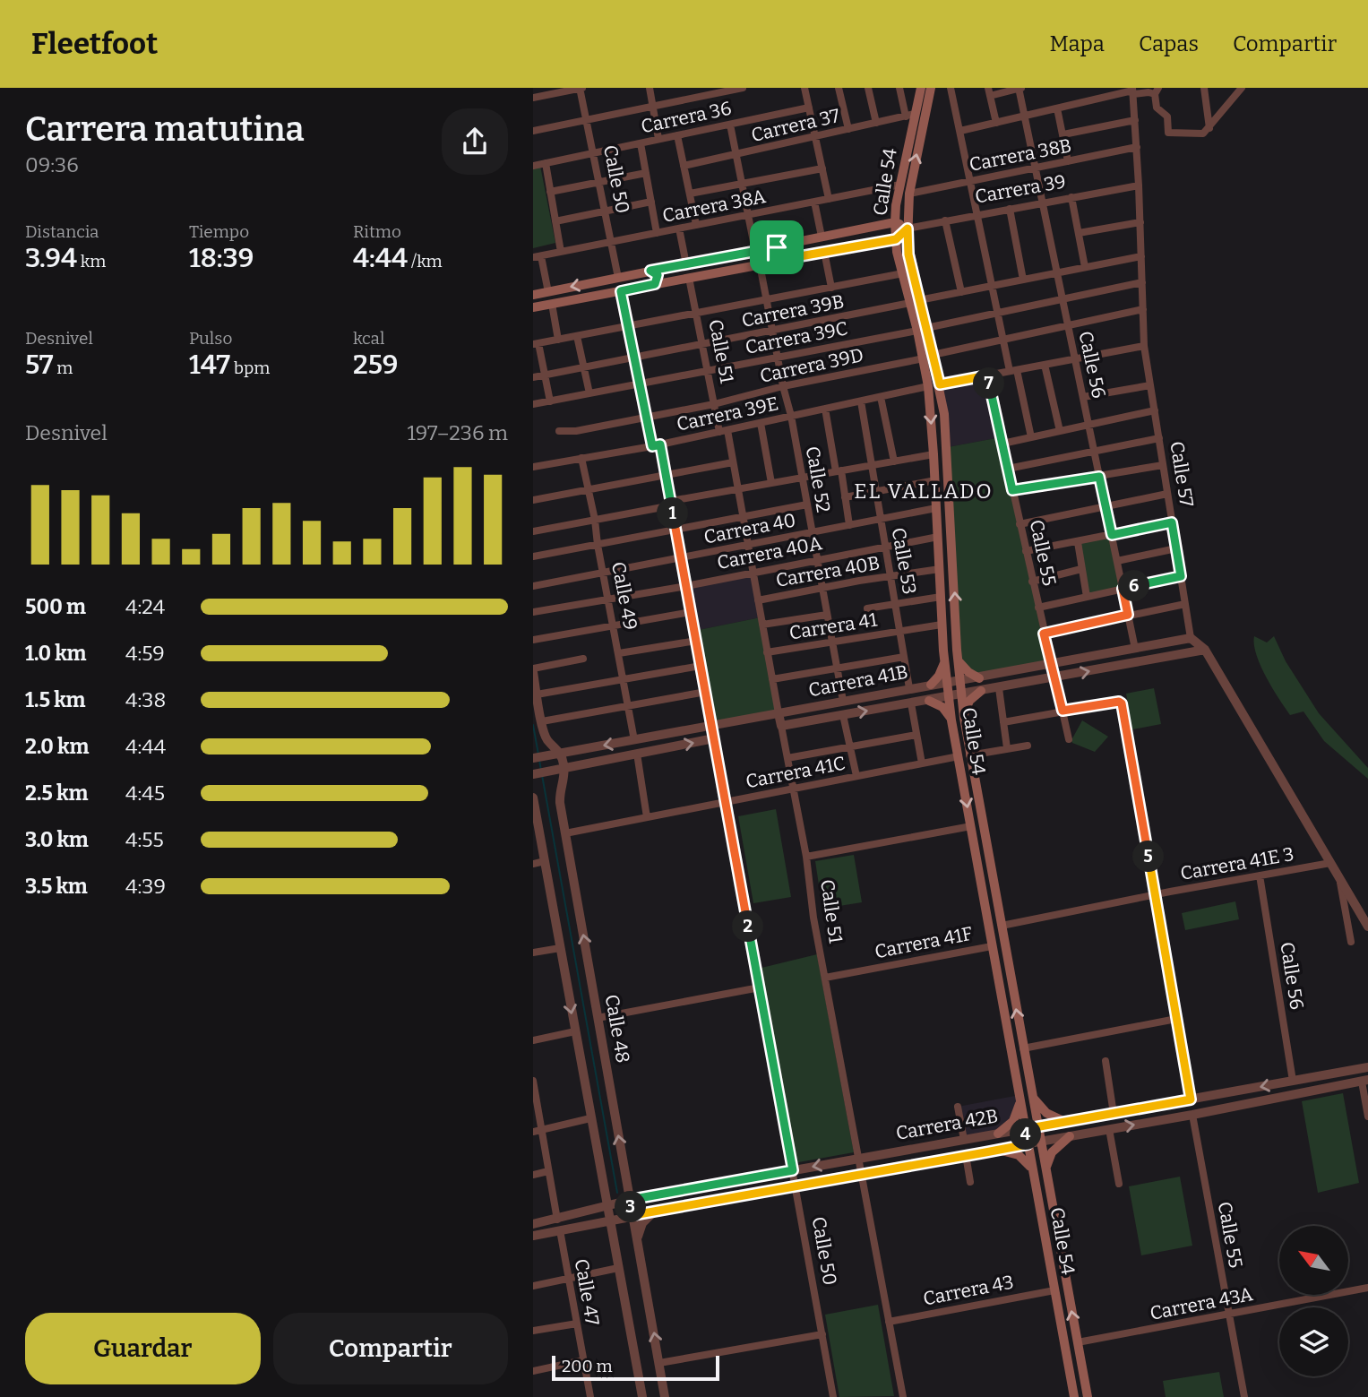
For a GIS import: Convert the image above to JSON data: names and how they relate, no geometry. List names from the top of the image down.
{
  "streets": {
    "main road": ["Calle 54"],
    "street": [
      "Carrera 36",
      "Carrera 37",
      "Carrera 38B",
      "Calle 50",
      "Carrera 39",
      "Carrera 38A",
      "Carrera 39B",
      "Carrera 39C",
      "Calle 51",
      "Calle 56",
      "Carrera 39D",
      "Carrera 39E",
      "Calle 57",
      "Calle 52",
      "Carrera 40",
      "Carrera 40A",
      "Calle 55",
      "Calle 53",
      "Carrera 40B",
      "Calle 49",
      "Carrera 41",
      "Carrera 41B",
      "Carrera 41C",
      "Carrera 41E 3",
      "Carrera 41F",
      "Calle 48",
      "Carrera 42B",
      "Carrera 43",
      "Calle 47",
      "Carrera 43A"
    ]
  },
  "crossings": [
    ["Carrera 36", "Calle 50"],
    ["Carrera 37", "Calle 54"],
    ["Carrera 38B", "Calle 54"],
    ["Carrera 38B", "Calle 56"],
    ["Carrera 38B", "Calle 57"],
    ["Calle 50", "Carrera 38A"],
    ["Calle 50", "Carrera 39B"],
    ["Calle 50", "Carrera 39C"],
    ["Calle 50", "Carrera 39D"],
    ["Calle 50", "Carrera 39E"],
    ["Calle 50", "Carrera 40"],
    ["Calle 50", "Carrera 40A"],
    ["Calle 50", "Carrera 41B"],
    ["Calle 50", "Carrera 41C"],
    ["Calle 50", "Carrera 42B"],
    ["Calle 54", "Carrera 39"],
    ["Calle 54", "Carrera 38A"],
    ["Calle 54", "Carrera 39B"],
    ["Calle 54", "Carrera 39C"],
    ["Calle 54", "Carrera 39D"],
    ["Calle 54", "Carrera 39E"],
    ["Calle 54", "Carrera 40"],
    ["Calle 54", "Carrera 40A"],
    ["Calle 54", "Carrera 40B"],
    ["Calle 54", "Carrera 41"],
    ["Calle 54", "Carrera 41B"],
    ["Calle 54", "Carrera 41C"],
    ["Calle 54", "Carrera 41E 3"],
    ["Calle 54", "Carrera 41F"],
    ["Calle 54", "Carrera 42B"],
    ["Calle 54", "Carrera 43"],
    ["Calle 54", "Carrera 43A"],
    ["Carrera 39", "Calle 56"],
    ["Carrera 39", "Calle 57"],
    ["Carrera 39B", "Calle 51"],
    ["Carrera 39B", "Calle 56"],
    ["Carrera 39B", "Calle 57"],
    ["Carrera 39B", "Calle 52"],
    ["Carrera 39C", "Calle 51"],
    ["Carrera 39C", "Calle 56"],
    ["Carrera 39C", "Calle 57"],
    ["Carrera 39C", "Calle 52"],
    ["Calle 51", "Carrera 39D"],
    ["Calle 51", "Carrera 39E"],
    ["Calle 51", "Carrera 40"],
    ["Calle 51", "Carrera 40A"],
    ["Calle 51", "Carrera 40B"],
    ["Calle 51", "Carrera 41"],
    ["Calle 51", "Carrera 41B"],
    ["Calle 51", "Carrera 41C"],
    ["Calle 51", "Carrera 41F"],
    ["Calle 51", "Carrera 42B"],
    ["Calle 51", "Carrera 43"],
    ["Calle 56", "Carrera 39D"],
    ["Calle 56", "Carrera 41B"],
    ["Calle 56", "Carrera 41E 3"],
    ["Calle 56", "Carrera 42B"],
    ["Carrera 39D", "Calle 57"],
    ["Carrera 39D", "Calle 52"],
    ["Carrera 39E", "Calle 52"],
    ["Carrera 39E", "Calle 53"],
    ["Carrera 39E", "Calle 49"],
    ["Calle 57", "Carrera 41B"],
    ["Calle 52", "Carrera 40"],
    ["Calle 52", "Carrera 40A"],
    ["Calle 52", "Carrera 40B"],
    ["Calle 52", "Carrera 41"],
    ["Calle 52", "Carrera 41B"],
    ["Carrera 40", "Calle 53"],
    ["Carrera 40", "Calle 49"],
    ["Carrera 40A", "Calle 53"],
    ["Carrera 40A", "Calle 49"],
    ["Calle 55", "Carrera 41B"],
    ["Calle 55", "Carrera 42B"],
    ["Calle 55", "Carrera 43A"],
    ["Calle 53", "Carrera 40B"],
    ["Calle 53", "Carrera 41"],
    ["Calle 53", "Carrera 41B"],
    ["Calle 49", "Carrera 41B"],
    ["Carrera 41B", "Calle 48"],
    ["Carrera 41C", "Calle 48"],
    ["Calle 48", "Carrera 42B"],
    ["Carrera 42B", "Calle 47"]
  ],
  "districts": ["EL VALLADO"],
  "scale_bar": "200 m",
  "north": "top left",
  "page": {
    "header": "Fleetfoot",
    "nav": ["Mapa", "Capas", "Compartir"],
    "heading": ["Carrera matutina", "09:36"],
    "stats": [
      ["Distancia", "3.94 km"],
      ["Tiempo", "18:39"],
      ["Ritmo", "4:44 /km"],
      ["Desnivel", "57 m"],
      ["Pulso", "147 bpm"],
      ["kcal", "259"]
    ],
    "pins": [
      "7",
      "1",
      "6",
      "5",
      "2",
      "4",
      "3"
    ],
    "chart": ["Desnivel", "197–236 m"],
    "list": [
      {
        "name": "500 m",
        "note": "4:24"
      },
      {
        "name": "1.0 km",
        "note": "4:59"
      },
      {
        "name": "1.5 km",
        "note": "4:38"
      },
      {
        "name": "2.0 km",
        "note": "4:44"
      },
      {
        "name": "2.5 km",
        "note": "4:45"
      },
      {
        "name": "3.0 km",
        "note": "4:55"
      },
      {
        "name": "3.5 km",
        "note": "4:39"
      }
    ],
    "buttons": ["Guardar", "Compartir"],
    "scale": "200 m"
  }
}
